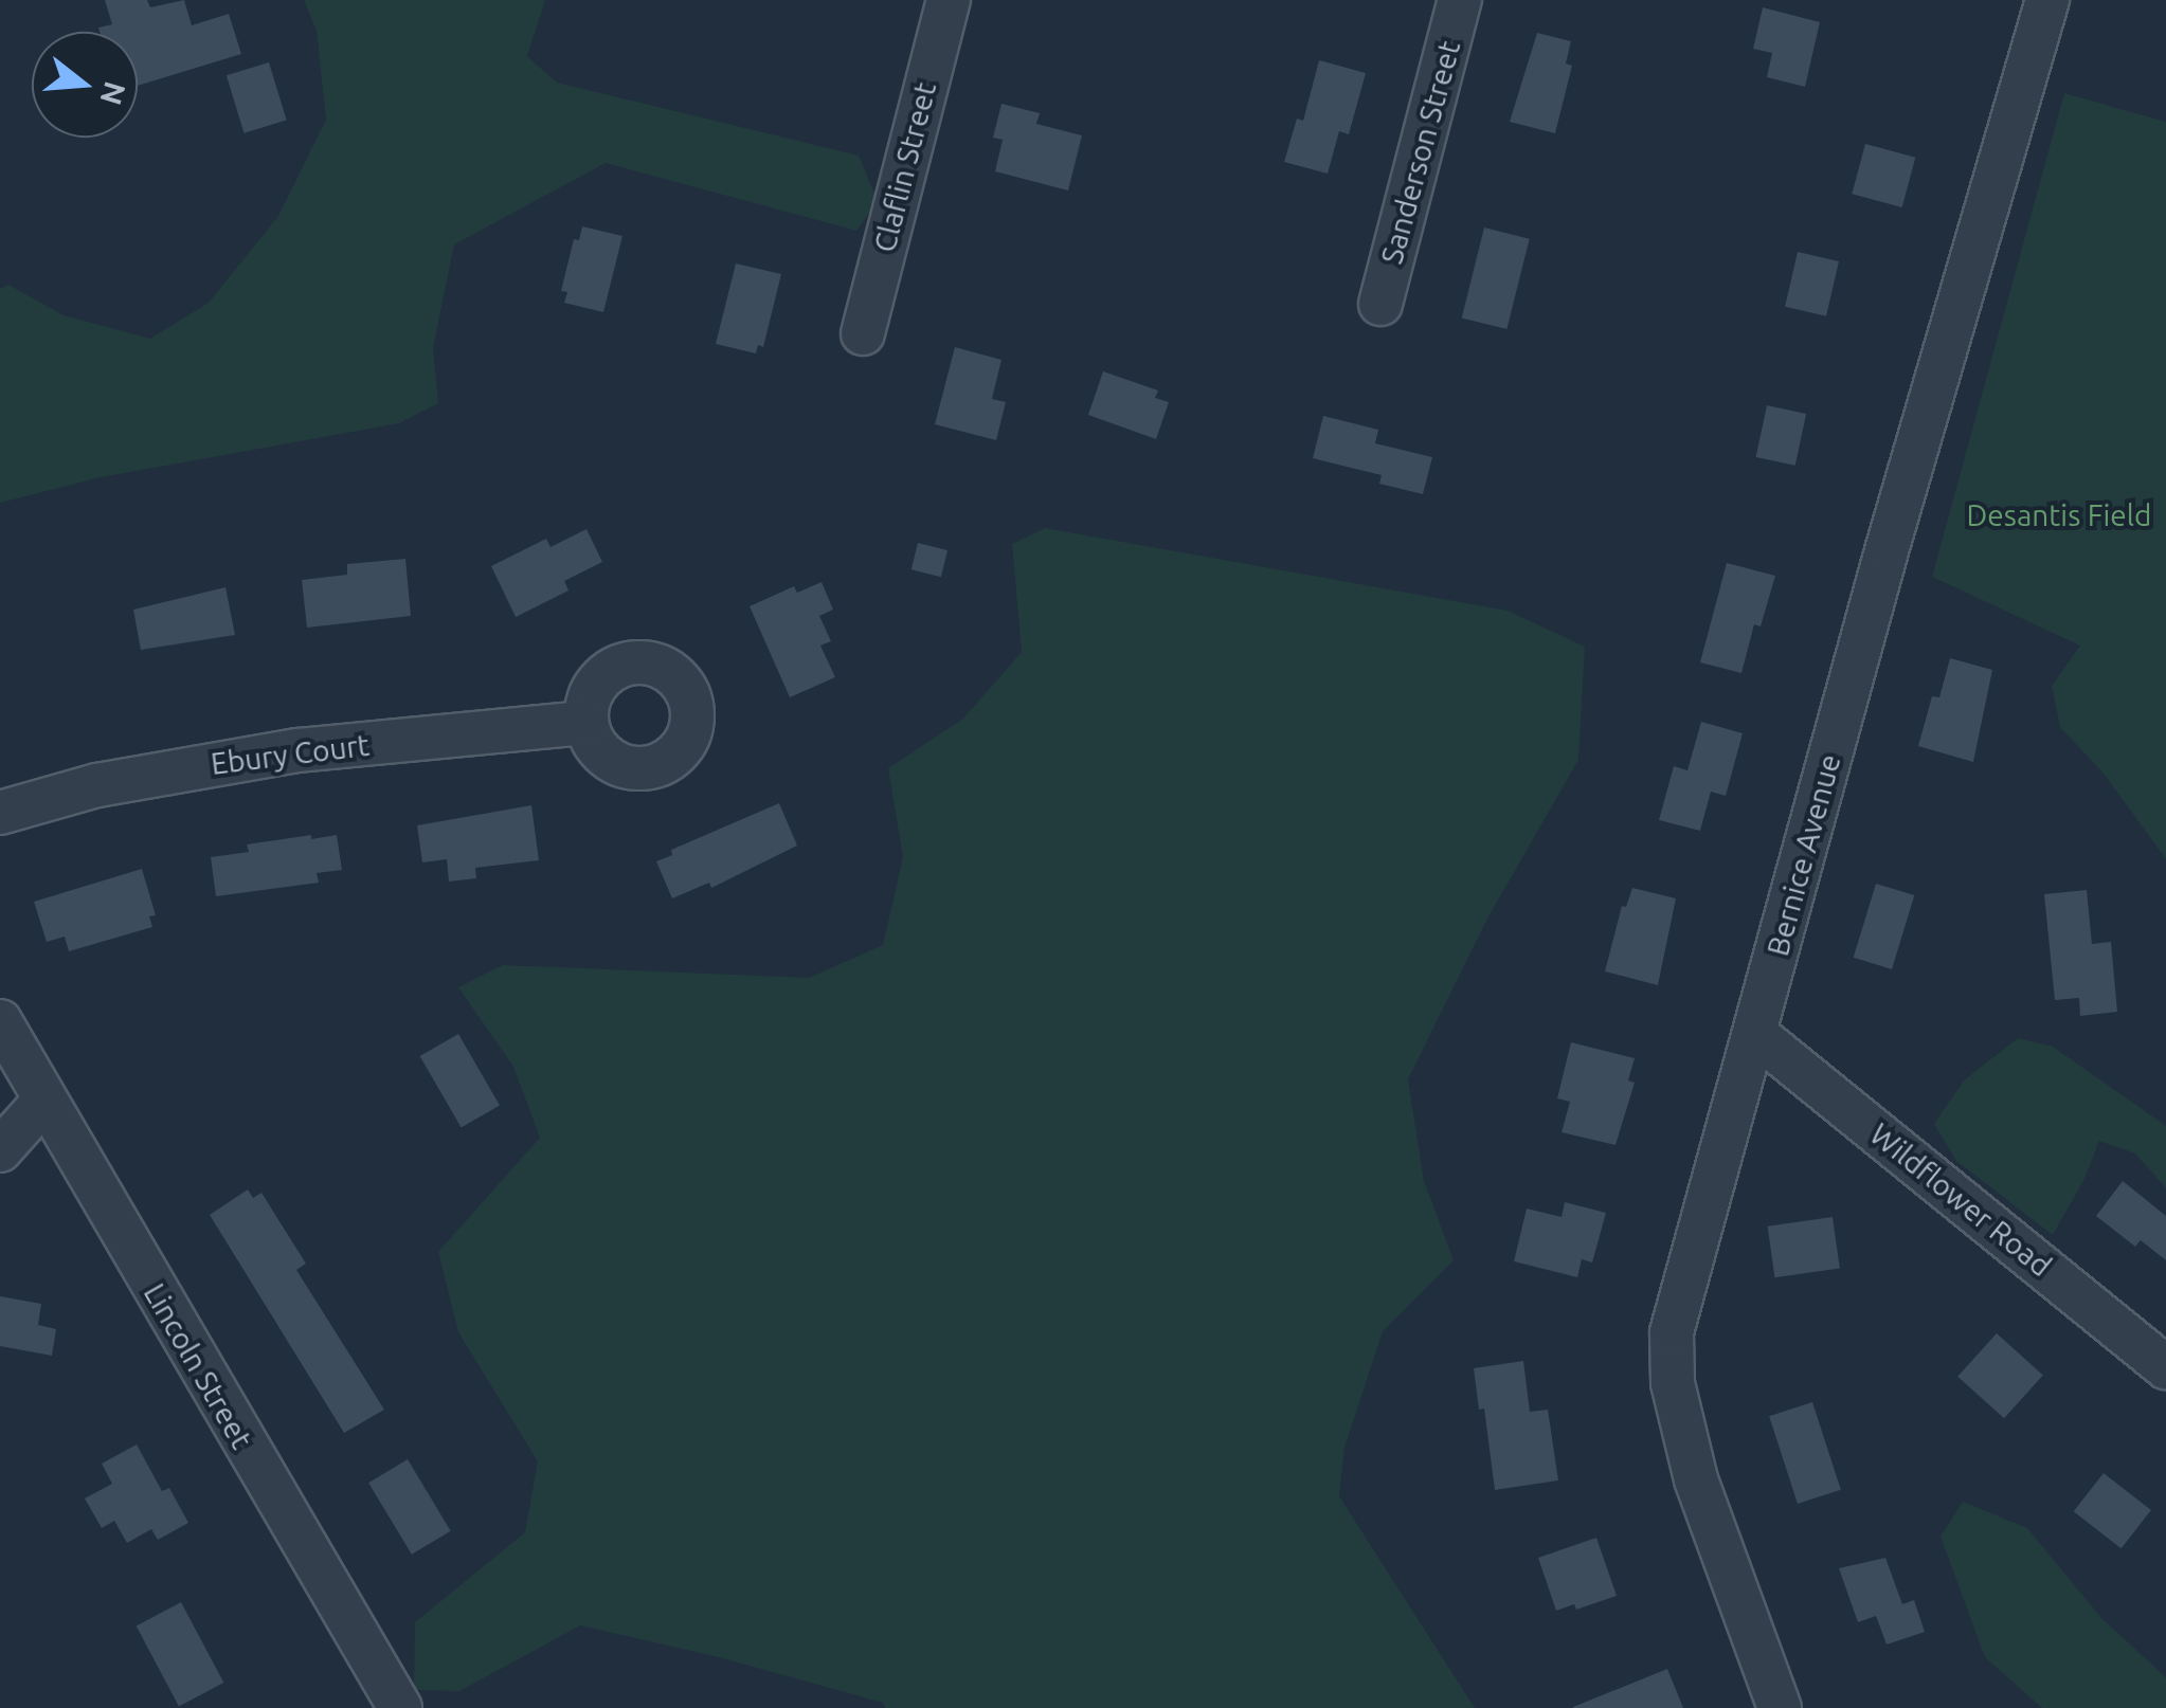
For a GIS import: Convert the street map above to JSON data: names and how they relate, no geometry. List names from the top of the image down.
{
  "streets": {
    "street": [
      "Sanderson Street",
      "Claflin Street",
      "Ebury Court",
      "Bernice Avenue",
      "Wildflower Road",
      "Lincoln Street"
    ]
  },
  "crossings": [
    ["Bernice Avenue", "Wildflower Road"]
  ],
  "parks": ["Desantis Field"],
  "north": "right"
}
